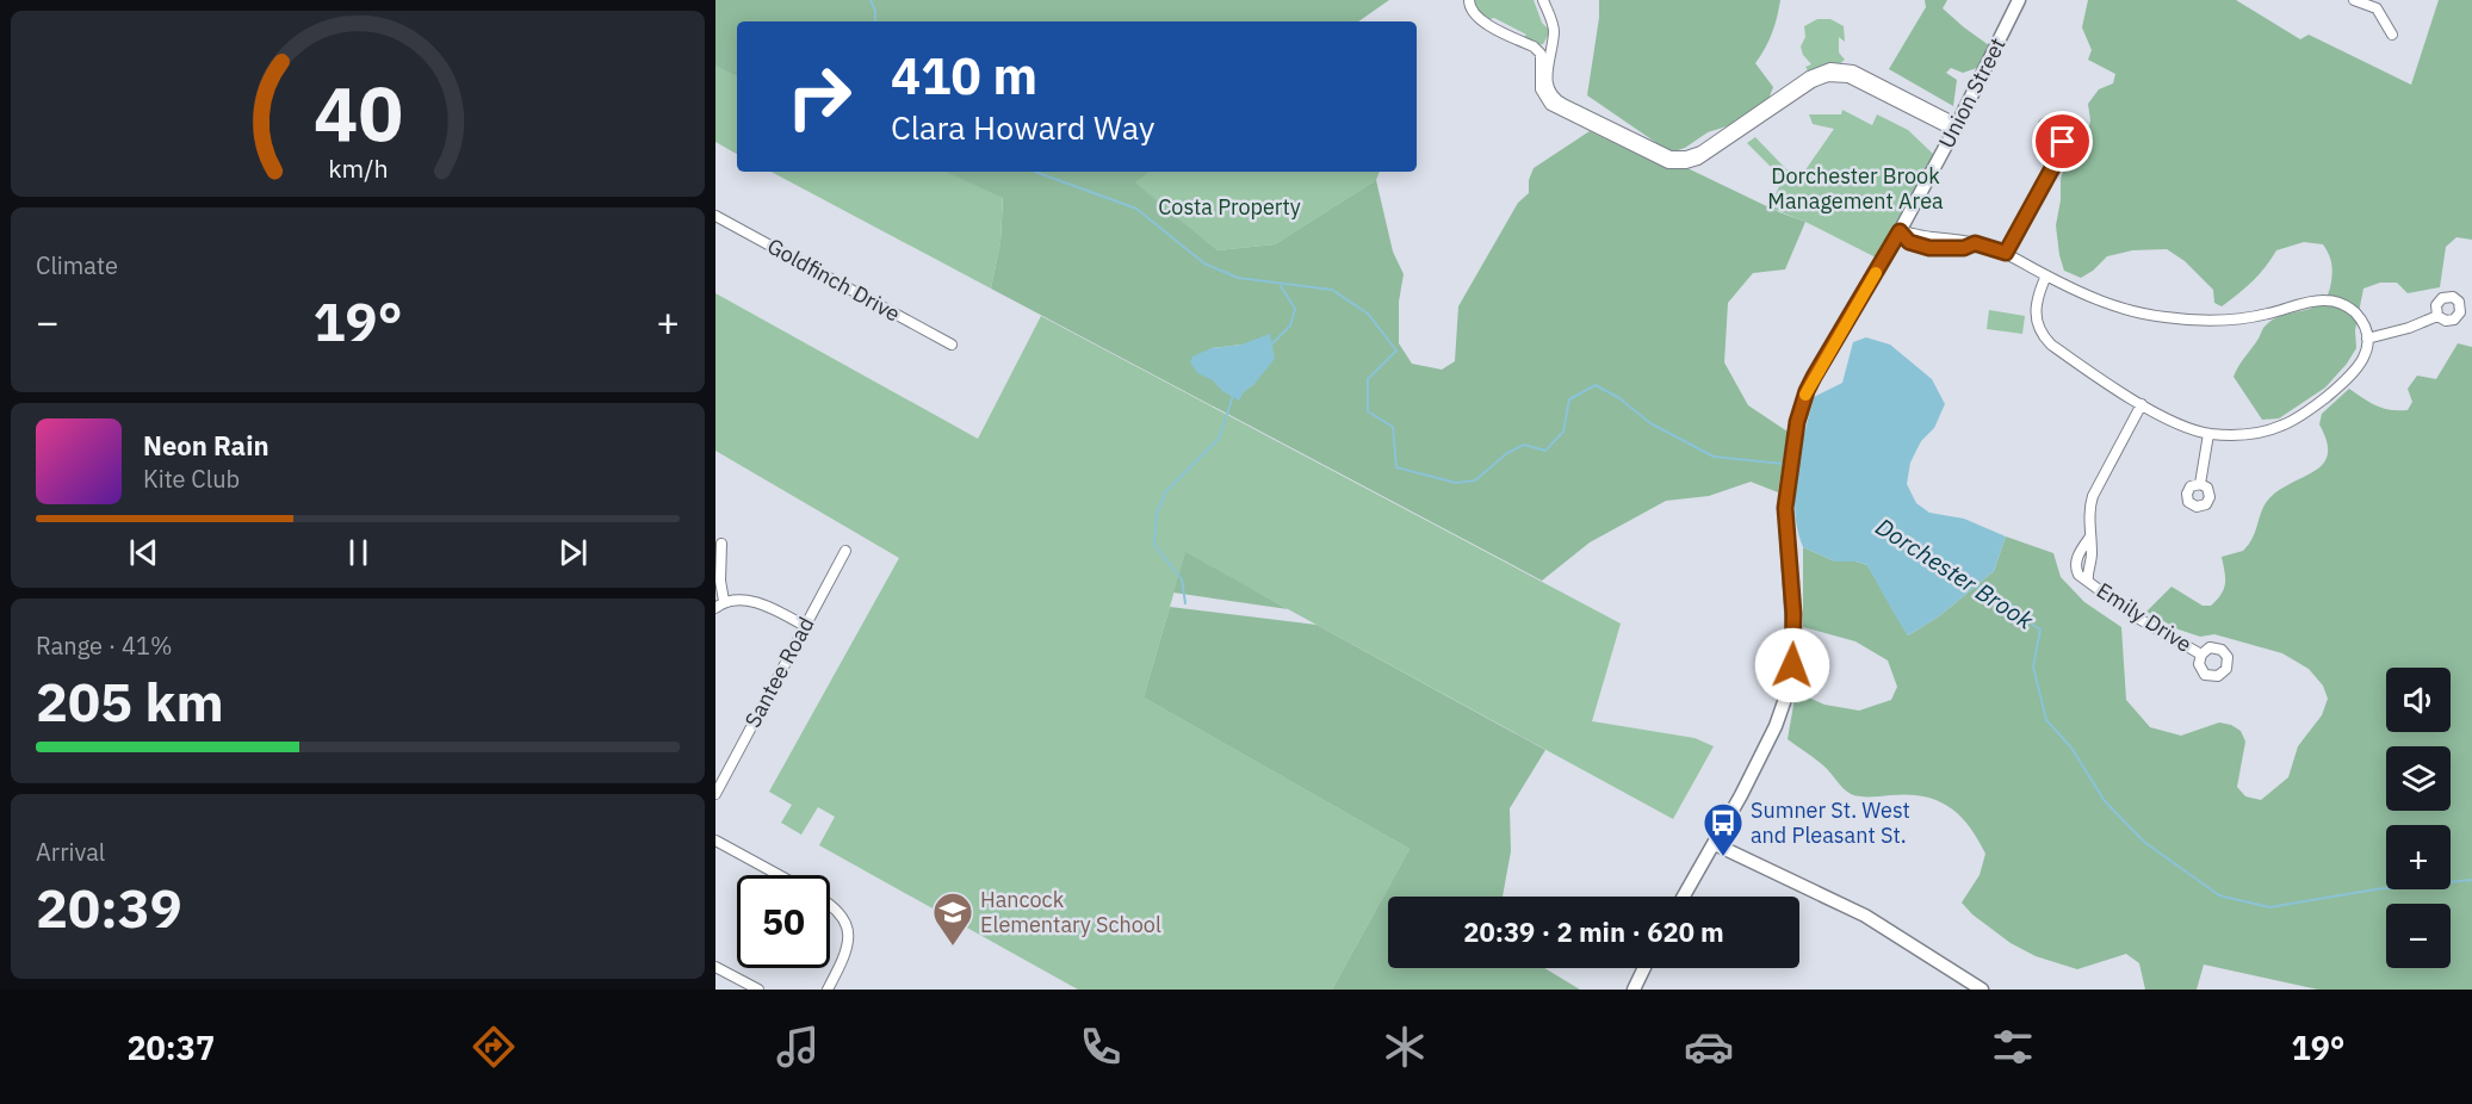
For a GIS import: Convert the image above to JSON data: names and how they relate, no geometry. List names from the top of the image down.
{
  "streets": {
    "main road": ["Union Street"],
    "street": ["Goldfinch Drive", "Emily Drive", "Santee Road"]
  },
  "water": ["Dorchester Brook"],
  "parks": ["Dorchester Brook Management Area", "Costa Property"],
  "places": {
    "bus stop": ["Sumner St. West and Pleasant St."],
    "school or university": ["Hancock Elementary School"]
  },
  "page": {
    "turn": ["410 m", "Clara Howard Way"],
    "tile": [
      "Climate",
      ["Range · 41%", "205 km"],
      ["Arrival", "20:39"]
    ],
    "heat": ["−", "19°", "+"],
    "song": ["Neon Rain", "Kite Club"],
    "map_buttons": ["+", "−"],
    "limit": "50",
    "trip": "20:39 · 2 min · 620 m",
    "tabs": ["20:37", "19°"],
    "gauge": ["40", "km/h"]
  }
}
